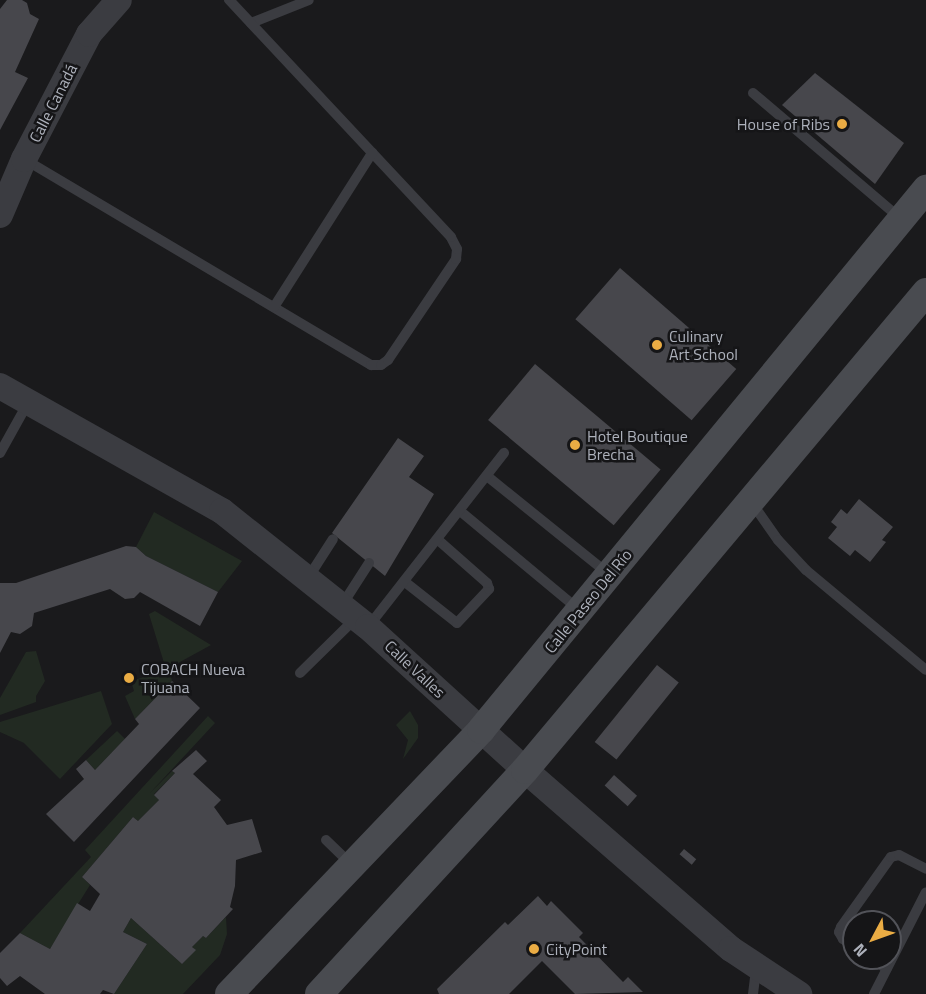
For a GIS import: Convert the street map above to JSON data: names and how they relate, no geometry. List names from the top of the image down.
{
  "streets": {
    "main road": ["Calle Paseo Del Río"],
    "street": ["Calle Canadá", "Calle Valles"]
  },
  "crossings": [
    ["Calle Paseo Del Río", "Calle Valles"]
  ],
  "places": [
    "House of Ribs",
    "Culinary Art School",
    "Hotel Boutique Brecha",
    "COBACH Nueva Tijuana",
    "CityPoint"
  ],
  "north": "bottom left"
}
